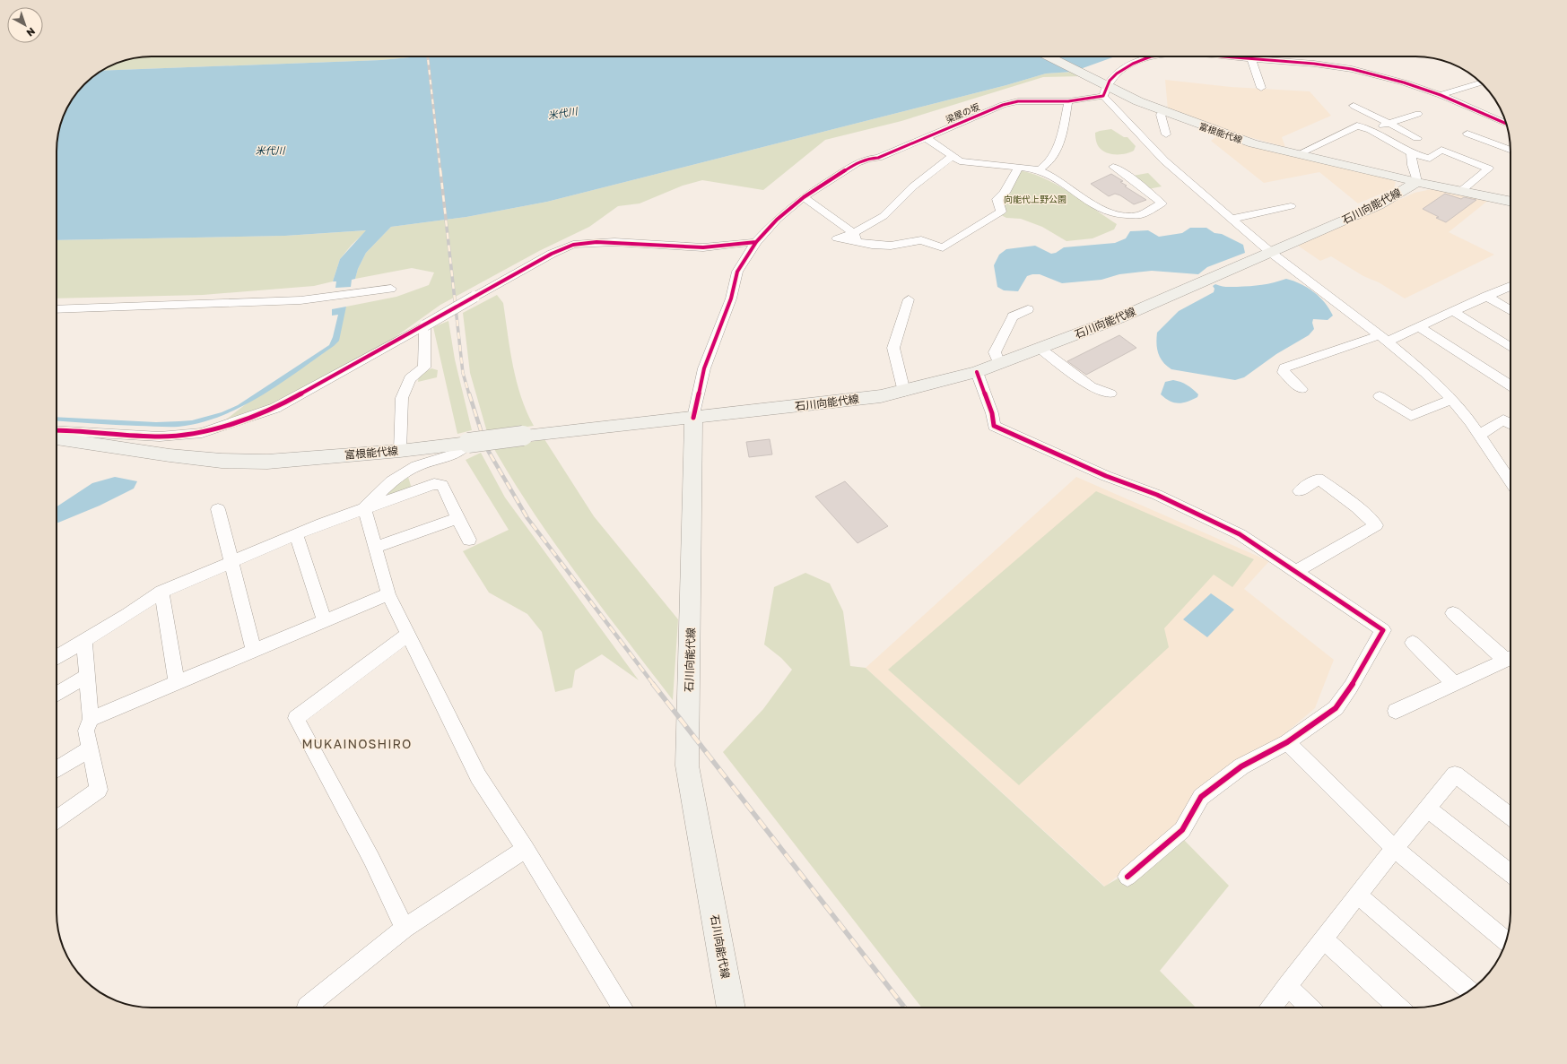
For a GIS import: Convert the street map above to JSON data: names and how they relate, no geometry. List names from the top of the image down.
{
  "streets": {
    "main road": ["富根能代線", "石川向能代線"],
    "street": ["梁屋の坂"]
  },
  "crossings": [
    ["梁屋の坂", "富根能代線"],
    ["梁屋の坂", "石川向能代線"],
    ["富根能代線", "石川向能代線"]
  ],
  "districts": ["MUKAINOSHIRO"],
  "water": ["米代川"],
  "parks": ["向能代上野公園"],
  "north": "bottom right"
}
